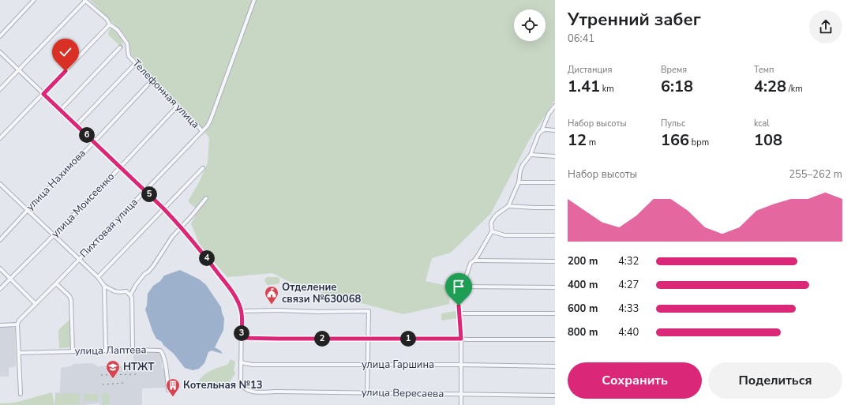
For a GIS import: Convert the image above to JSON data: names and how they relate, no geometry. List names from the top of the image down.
{
  "streets": {
    "street": [
      "Телефонная улица",
      "улица Нахимова",
      "улица Моисеенко",
      "Пихтовая улица",
      "улица Лаптева",
      "улица Гаршина",
      "улица Вересаева"
    ]
  },
  "crossings": [
    ["Телефонная улица", "улица Нахимова"],
    ["Телефонная улица", "улица Моисеенко"],
    ["Телефонная улица", "Пихтовая улица"],
    ["улица Гаршина", "улица Вересаева"]
  ],
  "places": {
    "public building": ["Отделение связи №630068"],
    "school or university": ["НТЖТ"],
    "building": ["Котельная №13"]
  },
  "page": {
    "heading": ["Утренний забег", "06:41"],
    "stats": [
      ["Дистанция", "1.41 km"],
      ["Время", "6:18"],
      ["Темп", "4:28 /km"],
      ["Набор высоты", "12 m"],
      ["Пульс", "166 bpm"],
      ["kcal", "108"]
    ],
    "pins": [
      "6",
      "5",
      "4",
      "3",
      "1",
      "2"
    ],
    "chart": ["Набор высоты", "255–262 m"],
    "list": [
      {
        "name": "200 m",
        "note": "4:32"
      },
      {
        "name": "400 m",
        "note": "4:27"
      },
      {
        "name": "600 m",
        "note": "4:33"
      },
      {
        "name": "800 m",
        "note": "4:40"
      }
    ],
    "buttons": ["Сохранить", "Поделиться"]
  }
}
